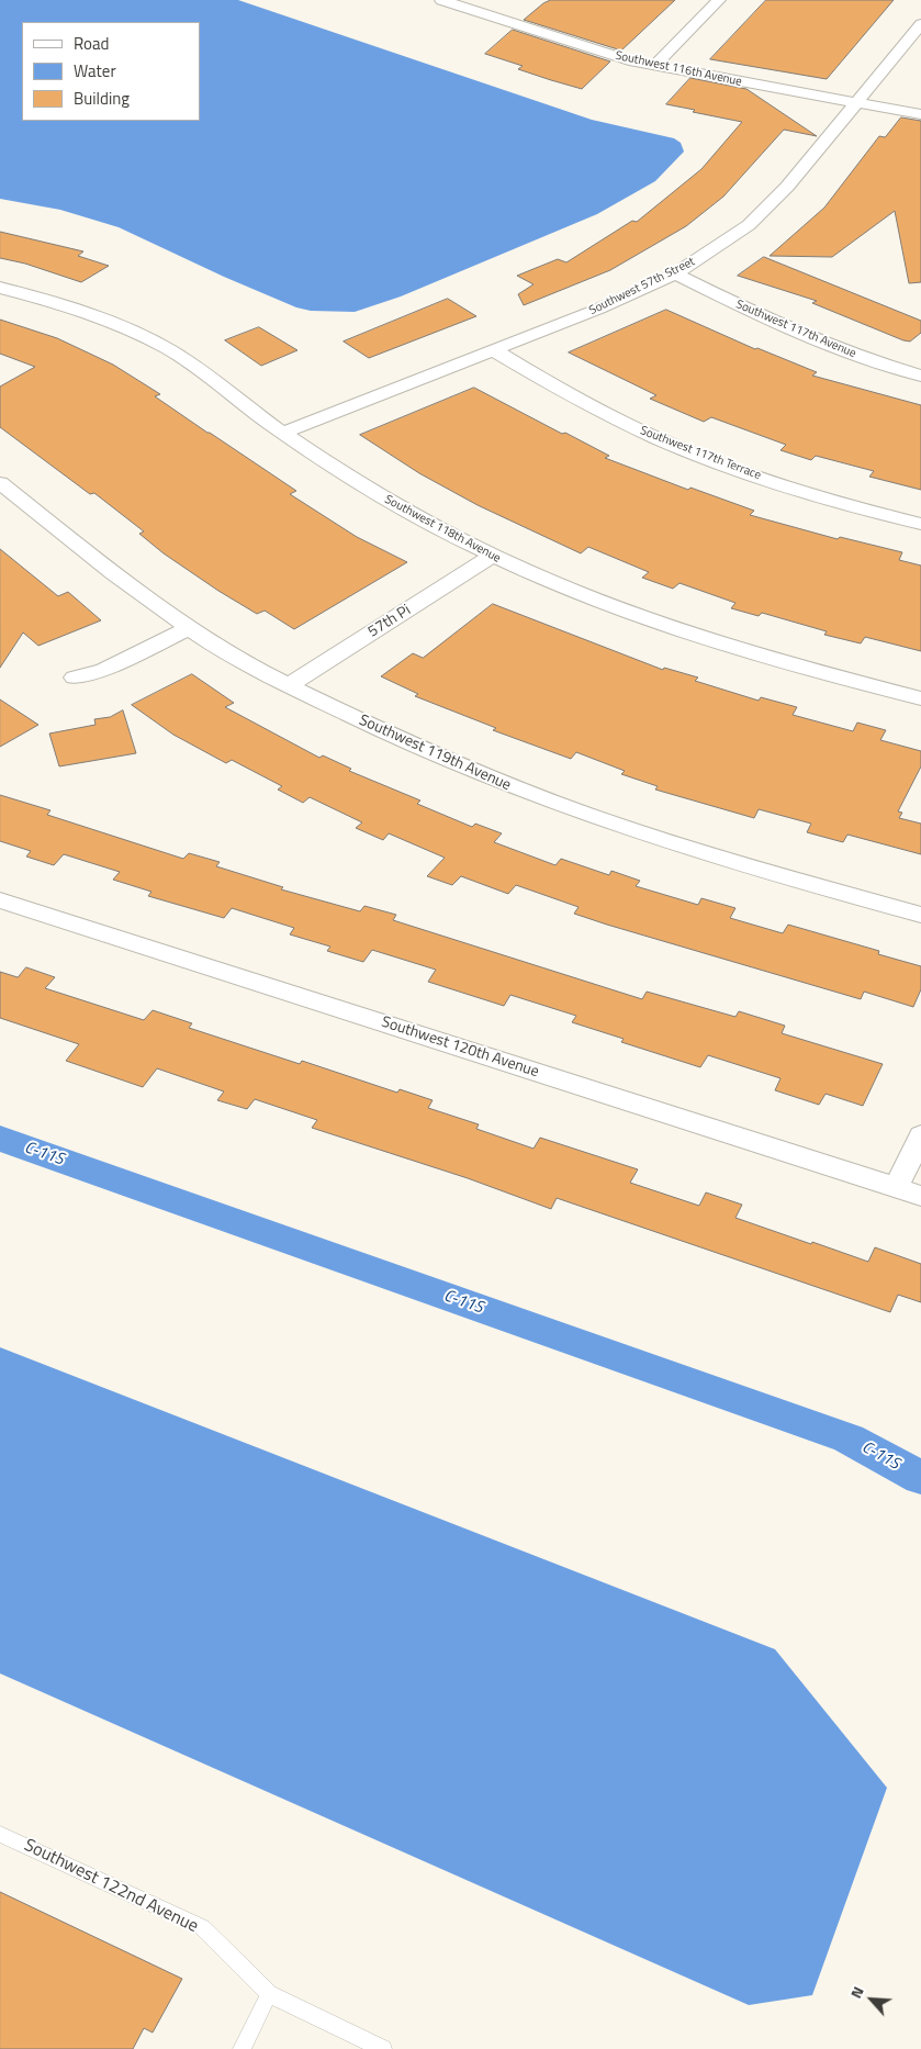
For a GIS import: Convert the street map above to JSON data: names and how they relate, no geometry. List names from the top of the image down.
{
  "streets": {
    "street": [
      "Southwest 116th Avenue",
      "Southwest 57th Street",
      "Southwest 117th Avenue",
      "Southwest 117th Terrace",
      "Southwest 118th Avenue",
      "57th Pi",
      "Southwest 119th Avenue",
      "Southwest 120th Avenue"
    ],
    "lane": ["Southwest 122nd Avenue"]
  },
  "crossings": [
    ["Southwest 116th Avenue", "Southwest 57th Street"],
    ["Southwest 57th Street", "Southwest 117th Avenue"],
    ["Southwest 57th Street", "Southwest 117th Terrace"],
    ["Southwest 57th Street", "Southwest 118th Avenue"],
    ["Southwest 118th Avenue", "57th Pi"],
    ["57th Pi", "Southwest 119th Avenue"]
  ],
  "water": ["C-11S"],
  "legend": ["Road", "Water", "Building"],
  "north": "top left"
}
